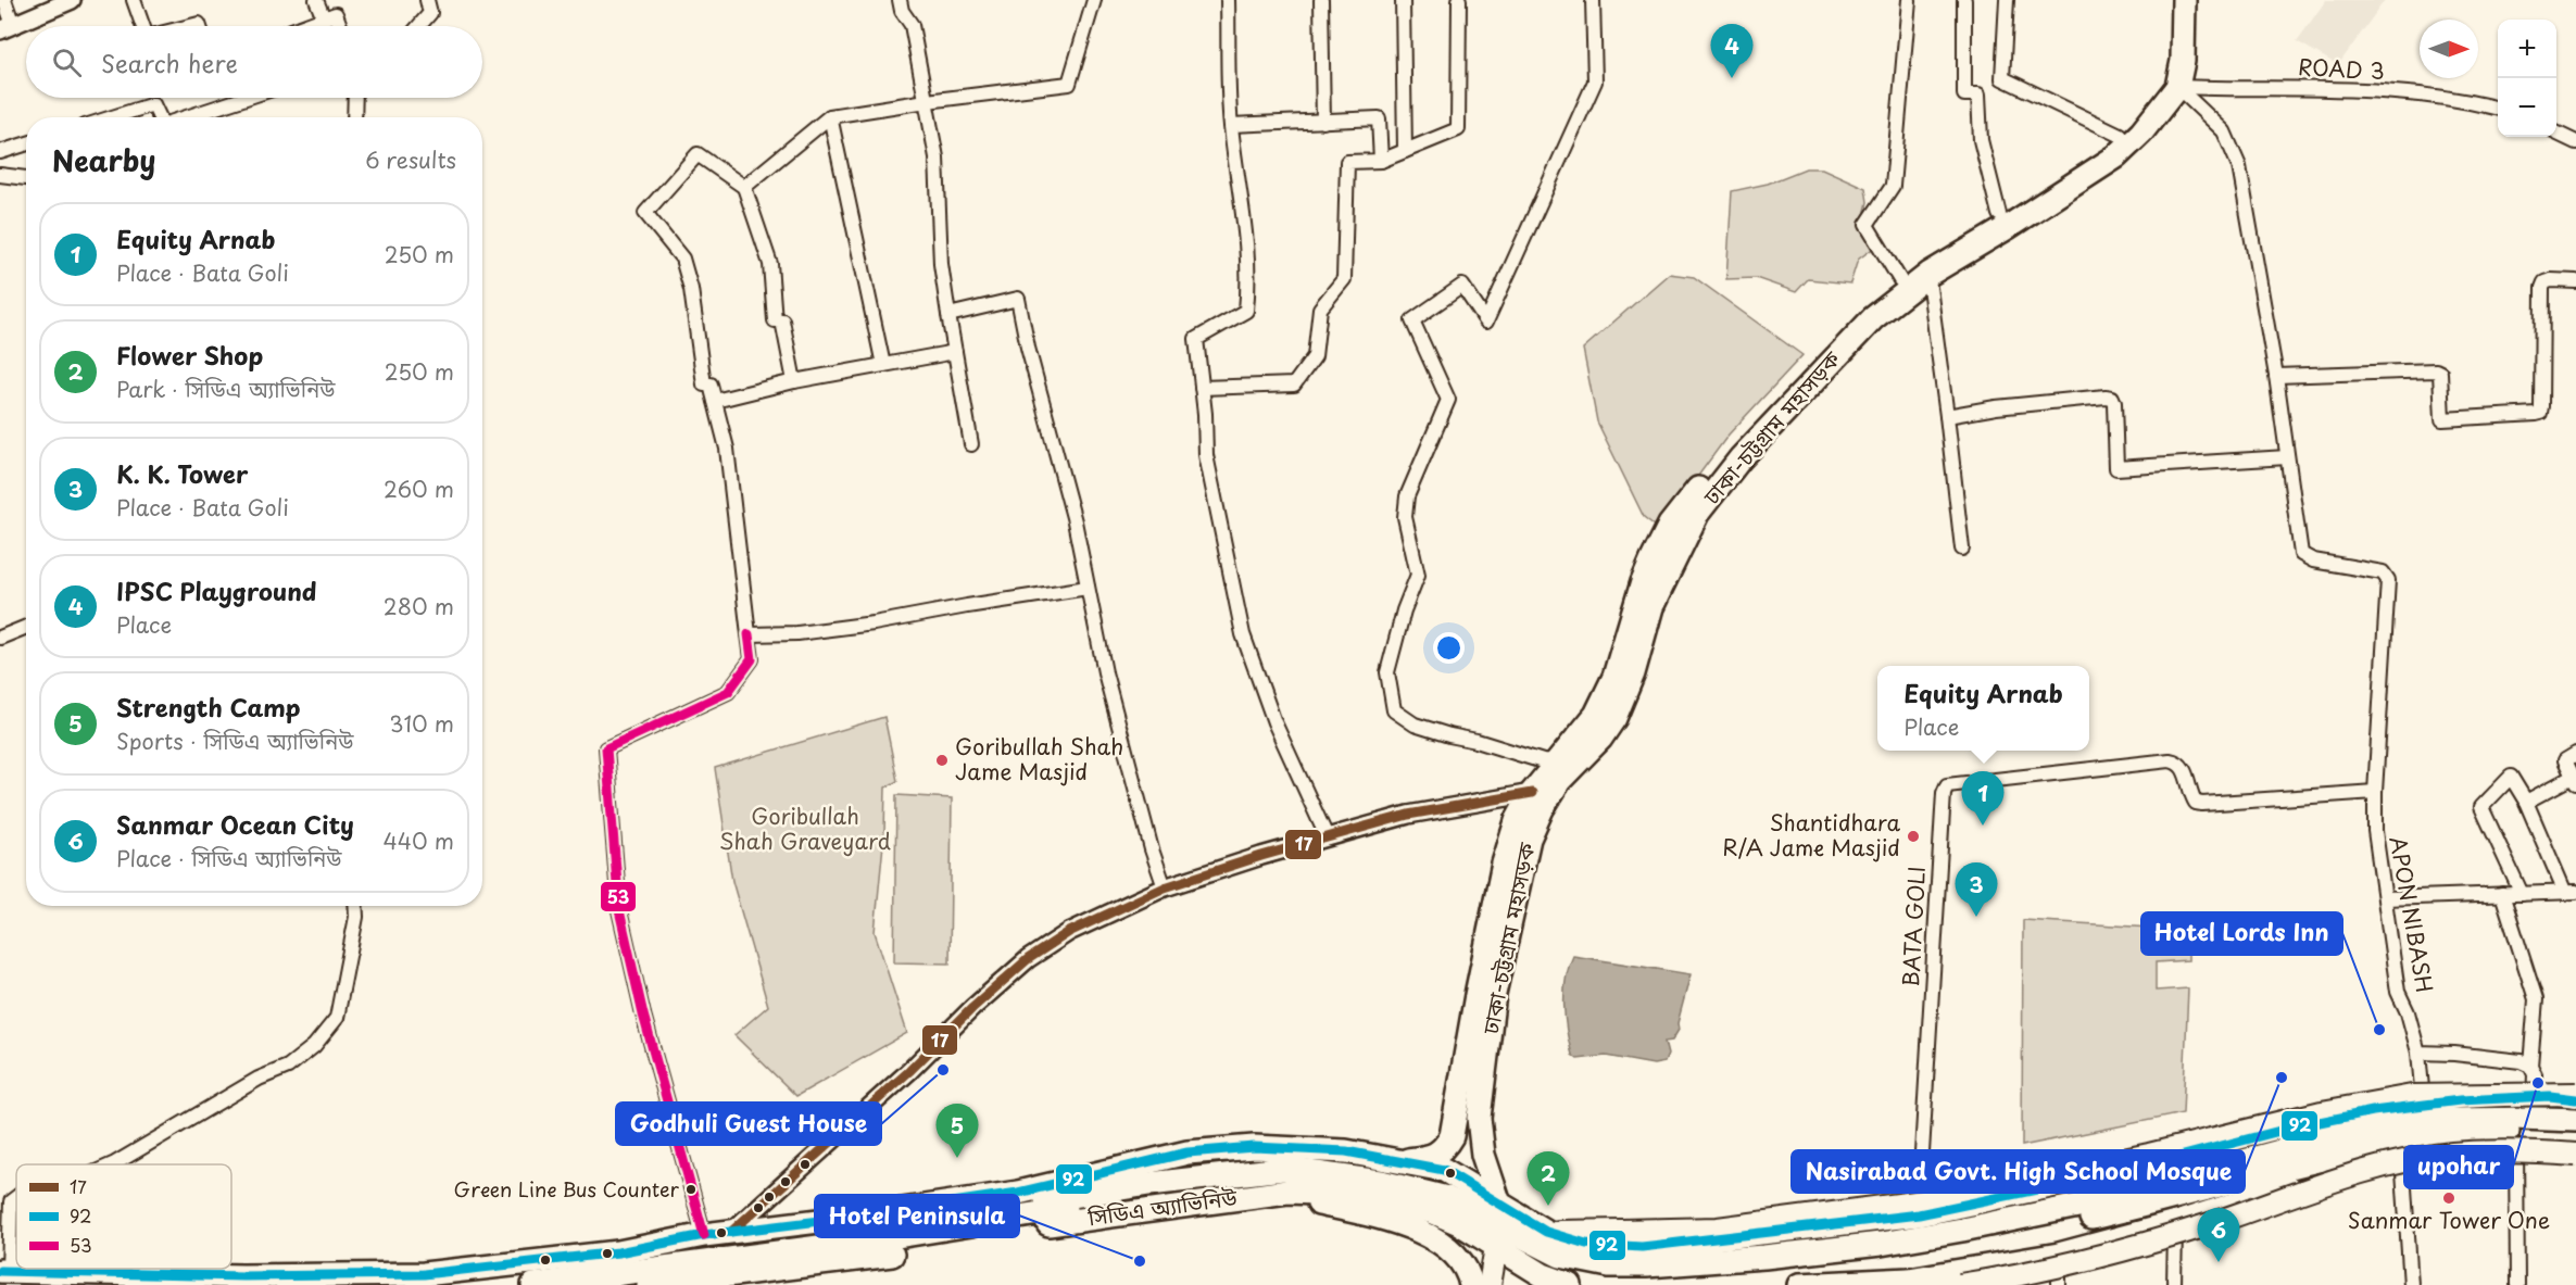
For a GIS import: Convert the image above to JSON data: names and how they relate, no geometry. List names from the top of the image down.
{
  "streets": {
    "highway": ["ঢাকা-চট্টগ্রাম মহাসড়ক", "সিডিএ অ্যাভিনিউ"],
    "street": ["ROAD 3", "APON NIBASH", "BATA GOLI"]
  },
  "crossings": [
    ["ROAD 3", "ঢাকা-চট্টগ্রাম মহাসড়ক"],
    ["ঢাকা-চট্টগ্রাম মহাসড়ক", "সিডিএ অ্যাভিনিউ"],
    ["APON NIBASH", "BATA GOLI"],
    ["APON NIBASH", "সিডিএ অ্যাভিনিউ"],
    ["BATA GOLI", "সিডিএ অ্যাভিনিউ"]
  ],
  "parks": ["Goribullah Shah Graveyard"],
  "places": [
    "Goribullah Shah Jame Masjid",
    "Shantidhara R/A Jame Masjid",
    "Hotel Lords Inn",
    "Godhuli Guest House",
    "Nasirabad Govt. High School Mosque",
    "upohar",
    "Green Line Bus Counter",
    "Sanmar Tower One",
    "Hotel Peninsula"
  ],
  "lines": ["transit line 53", "transit line 17", "transit line 92"],
  "legend": ["17", "92", "53"],
  "north": "right",
  "page": {
    "map_buttons": ["+", "−"],
    "pins": [
      "4",
      "1",
      "3",
      "5",
      "2",
      "6"
    ],
    "search": "Search here",
    "heading": ["Nearby", "6 results"],
    "list": [
      {
        "mark": "1",
        "name": "Equity Arnab",
        "note": "Place · Bata Goli",
        "value": "250 m"
      },
      {
        "mark": "2",
        "name": "Flower Shop",
        "note": "Park · সিডিএ অ্যাভিনিউ",
        "value": "250 m"
      },
      {
        "mark": "3",
        "name": "K. K. Tower",
        "note": "Place · Bata Goli",
        "value": "260 m"
      },
      {
        "mark": "4",
        "name": "IPSC Playground",
        "note": "Place",
        "value": "280 m"
      },
      {
        "mark": "5",
        "name": "Strength Camp",
        "note": "Sports · সিডিএ অ্যাভিনিউ",
        "value": "310 m"
      },
      {
        "mark": "6",
        "name": "Sanmar Ocean City",
        "note": "Place · সিডিএ অ্যাভিনিউ",
        "value": "440 m"
      }
    ],
    "popup": ["Equity Arnab", "Place"]
  }
}
